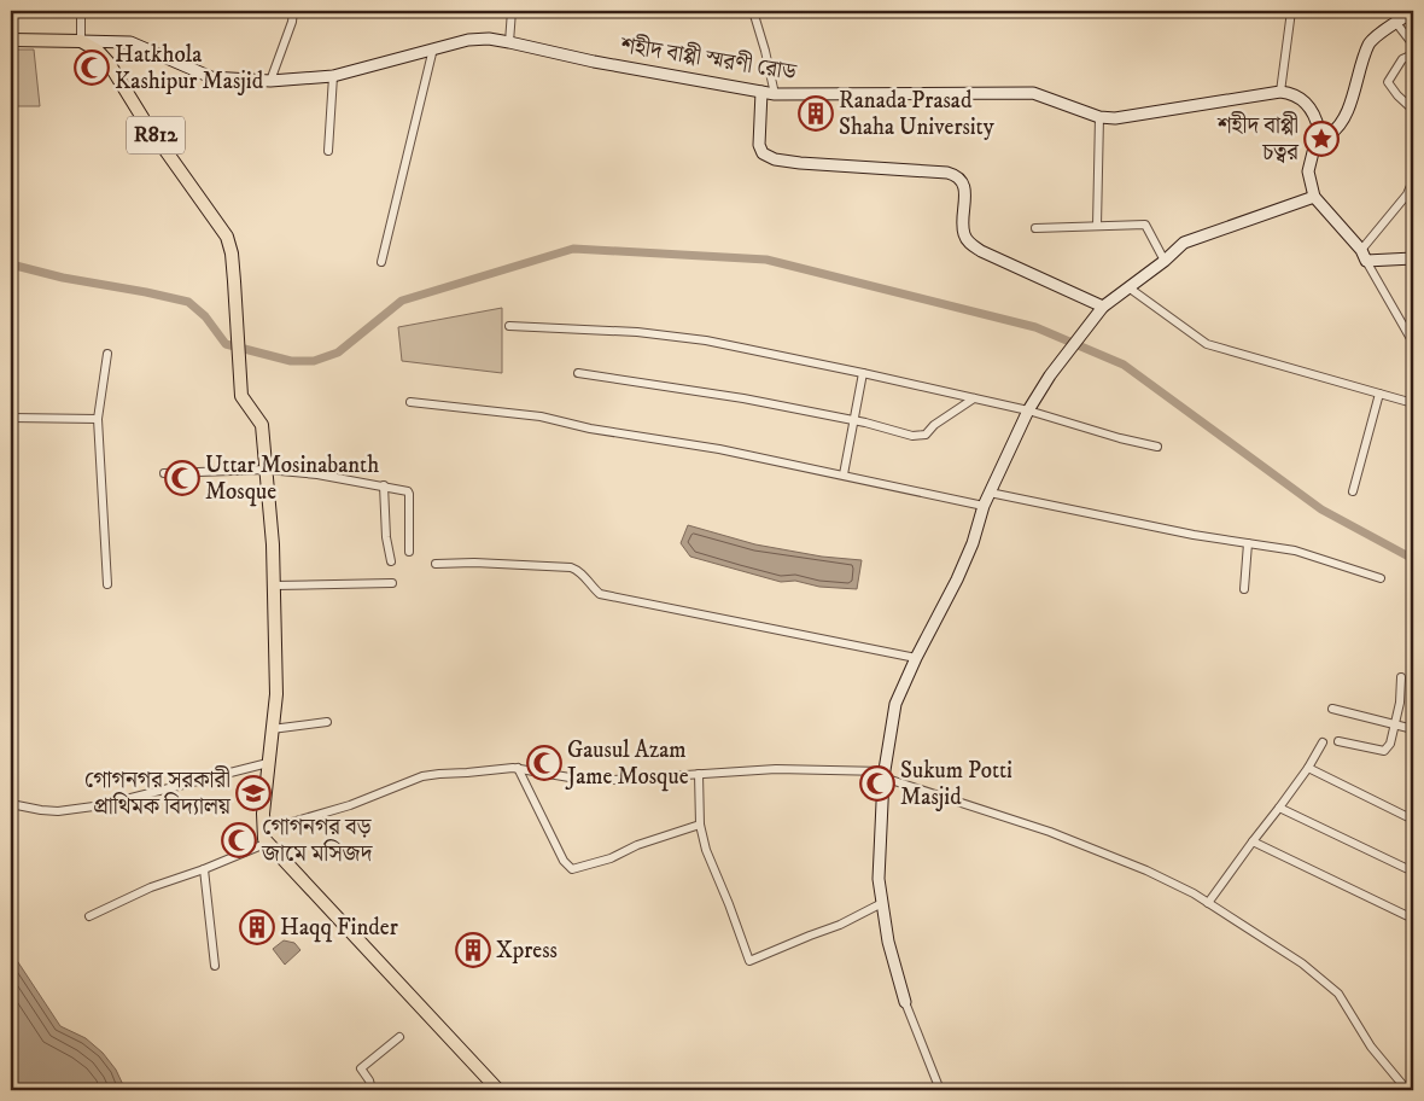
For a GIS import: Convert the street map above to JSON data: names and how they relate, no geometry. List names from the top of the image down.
{
  "streets": {
    "main road": ["R812"],
    "street": ["শহীদ বাপ্পী স্মরণী রোড"]
  },
  "crossings": [
    ["শহীদ বাপ্পী স্মরণী রোড", "R812"]
  ],
  "places": {
    "mosque": [
      "Hatkhola Kashipur Masjid",
      "Uttar Mosinabanth Mosque",
      "Gausul Azam Jame Mosque",
      "Sukum Potti Masjid",
      "গোগনগর বড় জামে মসিজদ"
    ],
    "building": ["Ranada Prasad Shaha University", "Haqq Finder", "Xpress"],
    "place": ["শহীদ বাপ্পী চত্বর"],
    "school or university": ["গোগনগর সরকারী প্রাথিমক বিদ্যালয়"]
  }
}
